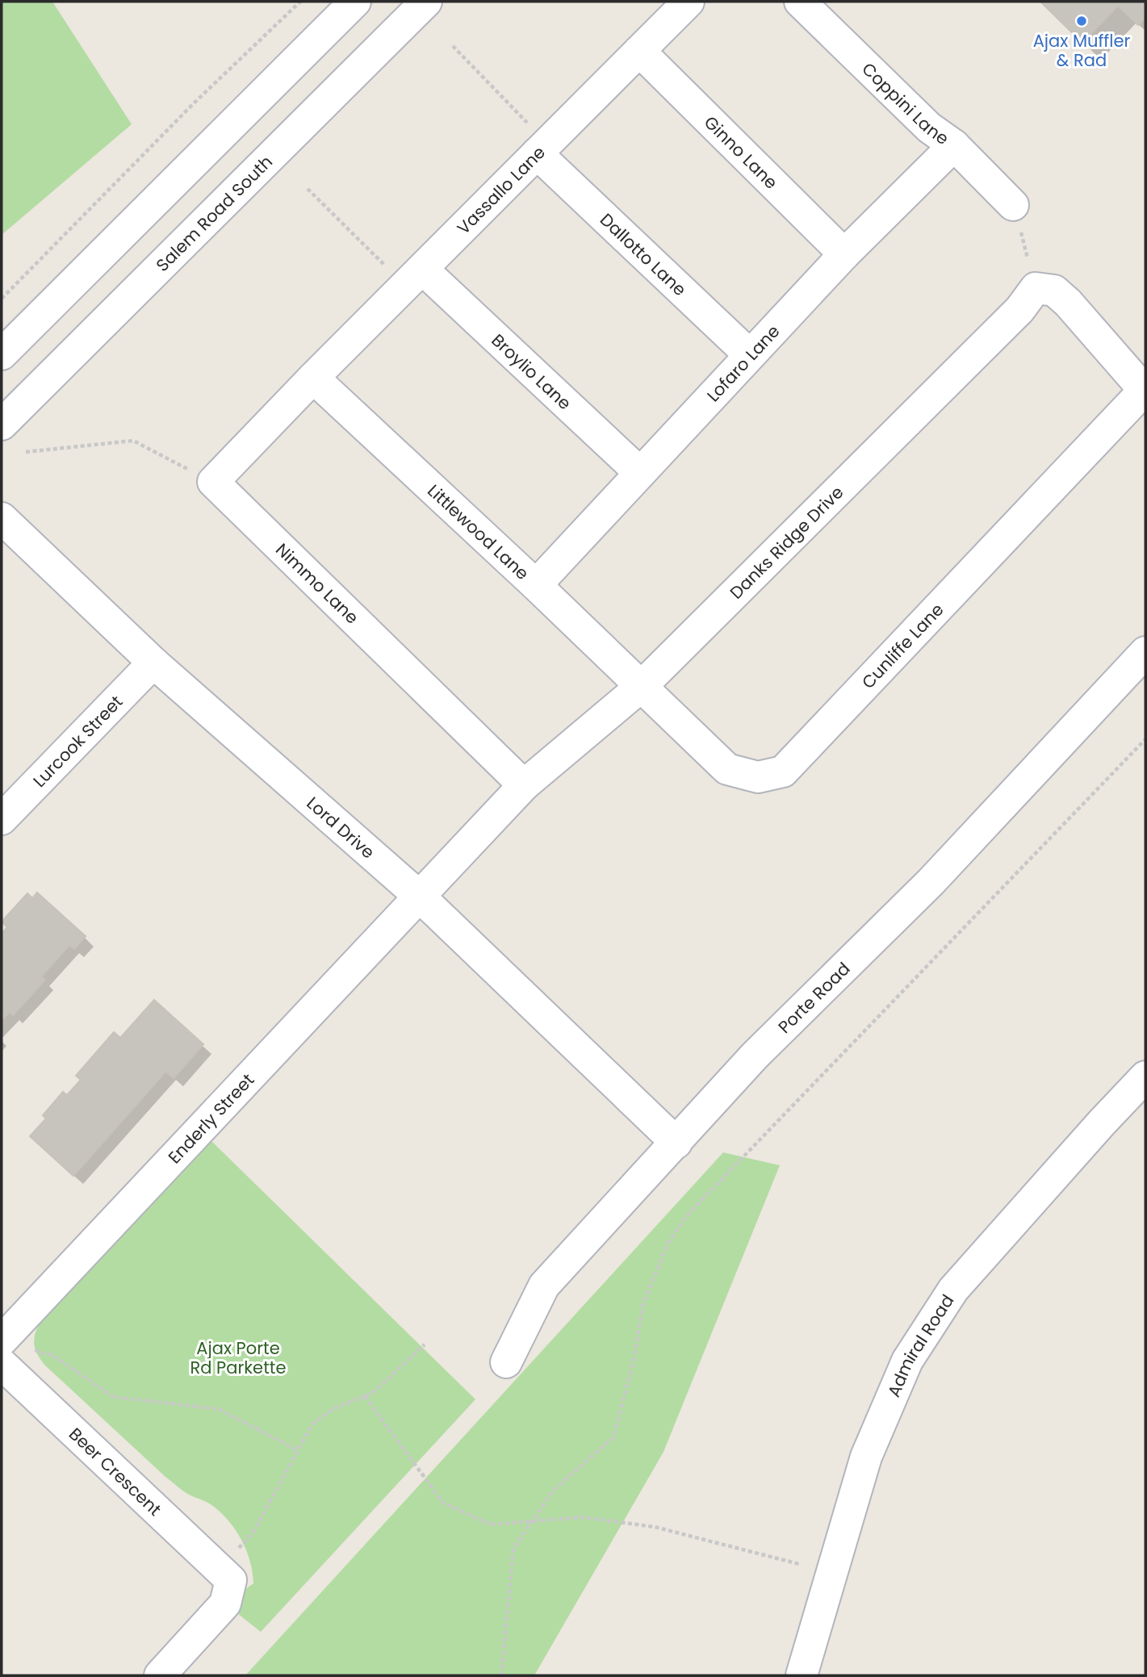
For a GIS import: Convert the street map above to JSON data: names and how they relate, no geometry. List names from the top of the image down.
{
  "streets": {
    "street": [
      "Coppini Lane",
      "Ginno Lane",
      "Vassallo Lane",
      "Salem Road South",
      "Dallotto Lane",
      "Lofaro Lane",
      "Broylio Lane",
      "Littlewood Lane",
      "Danks Ridge Drive",
      "Nimmo Lane",
      "Cunliffe Lane",
      "Lurcook Street",
      "Lord Drive",
      "Porte Road",
      "Enderly Street",
      "Admiral Road",
      "Beer Crescent"
    ]
  },
  "crossings": [
    ["Coppini Lane", "Lofaro Lane"],
    ["Ginno Lane", "Vassallo Lane"],
    ["Ginno Lane", "Lofaro Lane"],
    ["Vassallo Lane", "Dallotto Lane"],
    ["Vassallo Lane", "Broylio Lane"],
    ["Vassallo Lane", "Littlewood Lane"],
    ["Dallotto Lane", "Lofaro Lane"],
    ["Lofaro Lane", "Broylio Lane"],
    ["Lofaro Lane", "Littlewood Lane"],
    ["Littlewood Lane", "Danks Ridge Drive"],
    ["Littlewood Lane", "Cunliffe Lane"],
    ["Danks Ridge Drive", "Nimmo Lane"],
    ["Danks Ridge Drive", "Cunliffe Lane"],
    ["Danks Ridge Drive", "Lord Drive"],
    ["Danks Ridge Drive", "Enderly Street"],
    ["Lurcook Street", "Lord Drive"],
    ["Lord Drive", "Porte Road"],
    ["Lord Drive", "Enderly Street"]
  ],
  "parks": ["Ajax Porte Rd Parkette"],
  "places": ["Ajax Muffler & Rad"]
}
